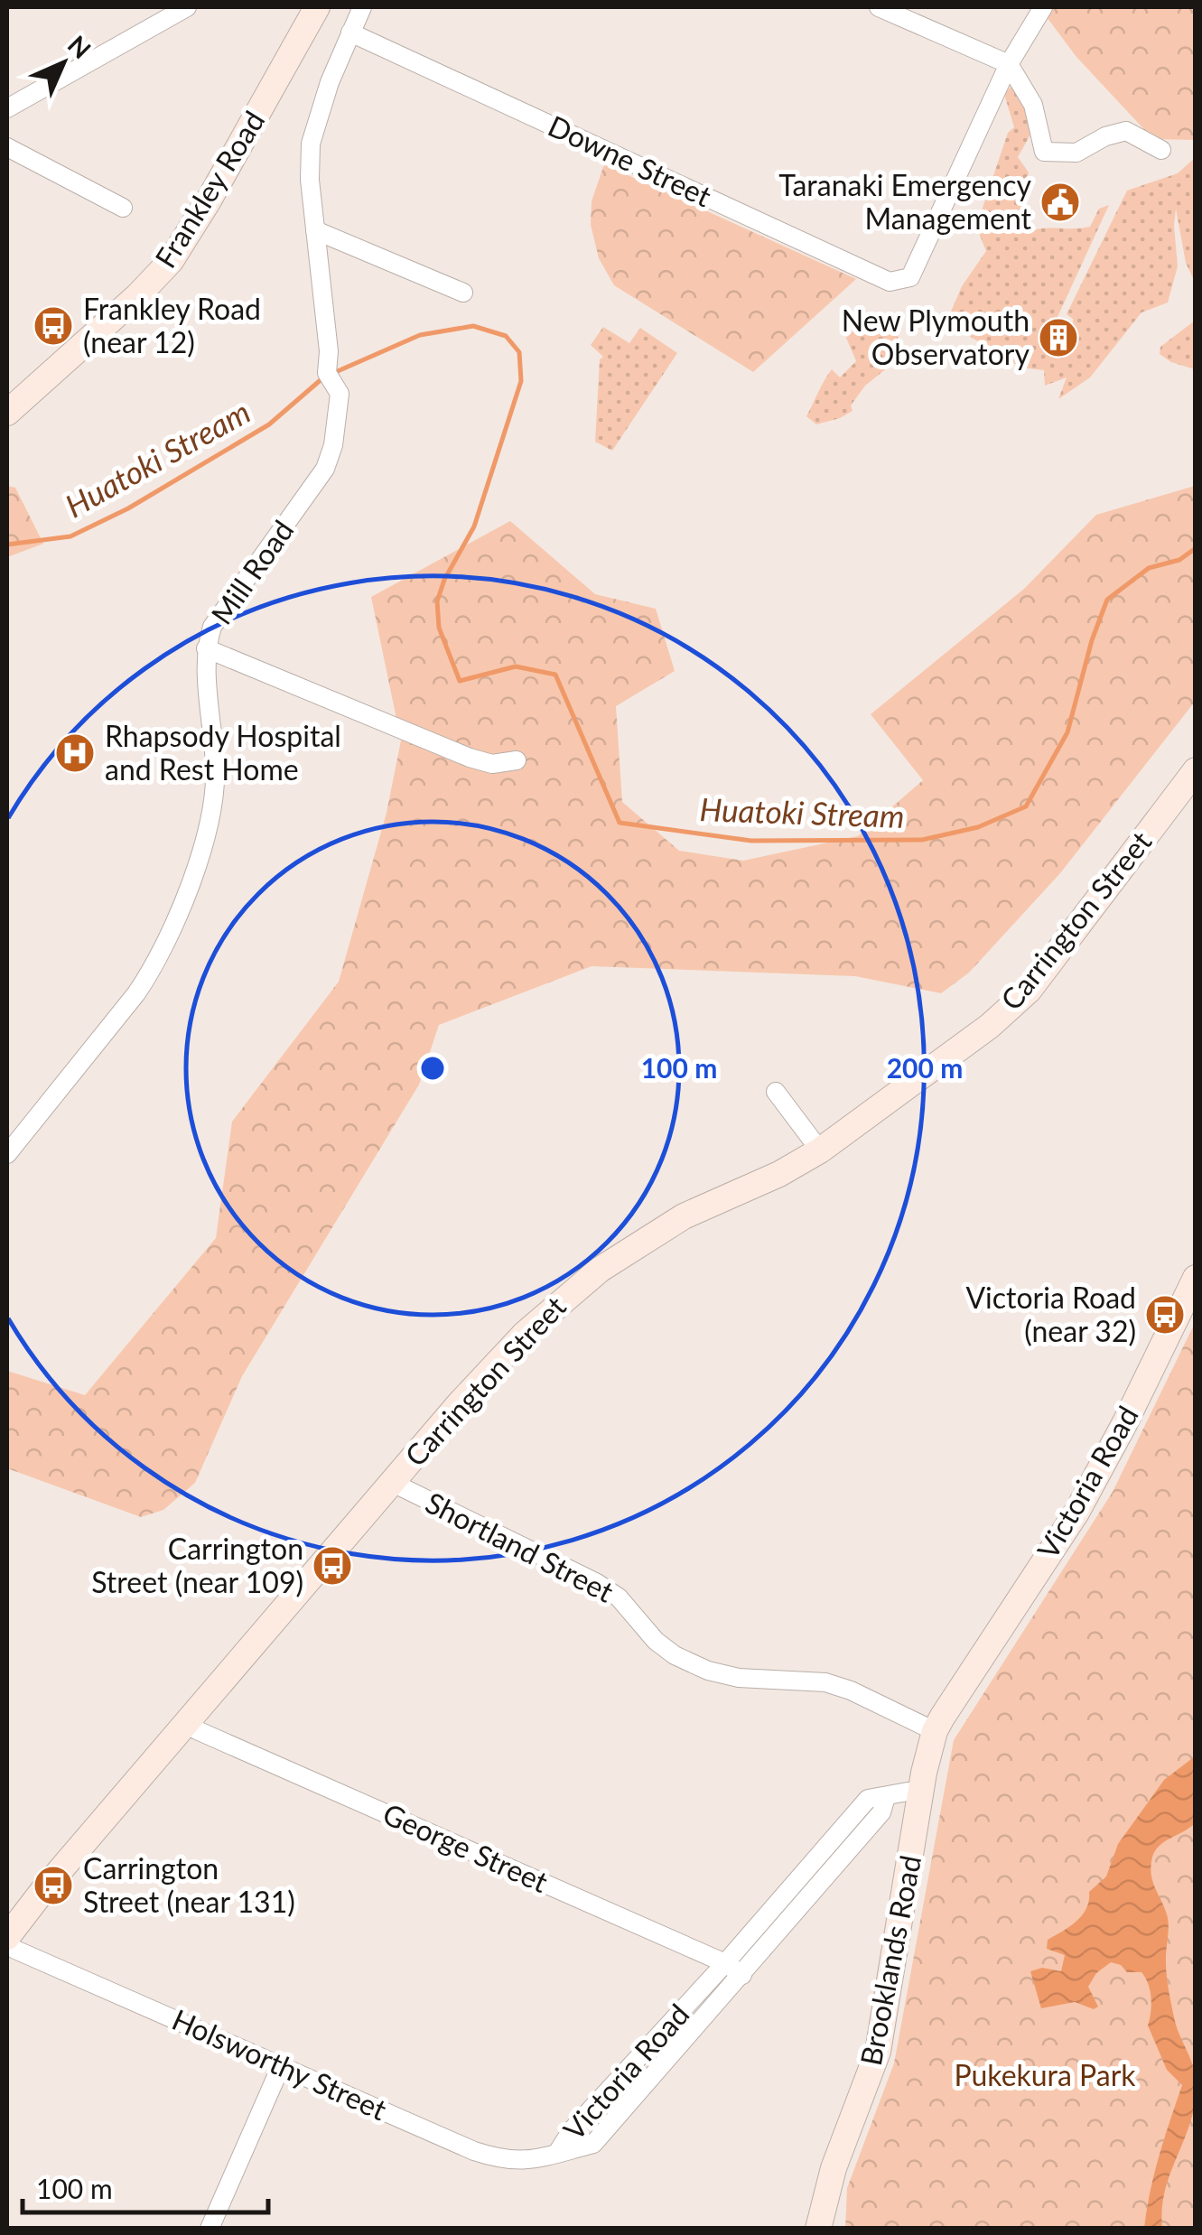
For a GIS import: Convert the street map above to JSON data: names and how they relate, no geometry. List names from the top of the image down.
{
  "streets": {
    "main road": [
      "Frankley Road",
      "Carrington Street",
      "Victoria Road",
      "Brooklands Road"
    ],
    "street": [
      "Downe Street",
      "Mill Road",
      "Shortland Street",
      "George Street",
      "Holsworthy Street"
    ]
  },
  "crossings": [
    ["Downe Street", "Mill Road"],
    ["Carrington Street", "Shortland Street"],
    ["Carrington Street", "George Street"],
    ["Carrington Street", "Holsworthy Street"],
    ["Victoria Road", "Shortland Street"],
    ["Victoria Road", "George Street"],
    ["Victoria Road", "Brooklands Road"],
    ["Victoria Road", "Holsworthy Street"]
  ],
  "water": ["Huatoki Stream"],
  "parks": ["Pukekura Park"],
  "places": {
    "public building": ["Taranaki Emergency Management"],
    "bus stop": [
      "Frankley Road (near 12)",
      "Victoria Road (near 32)",
      "Carrington Street (near 109)",
      "Carrington Street (near 131)"
    ],
    "building": ["New Plymouth Observatory"],
    "hospital": ["Rhapsody Hospital and Rest Home"]
  },
  "scale_bar": "100 m",
  "north": "top right",
  "rings": ["100 m", "200 m"]
}
